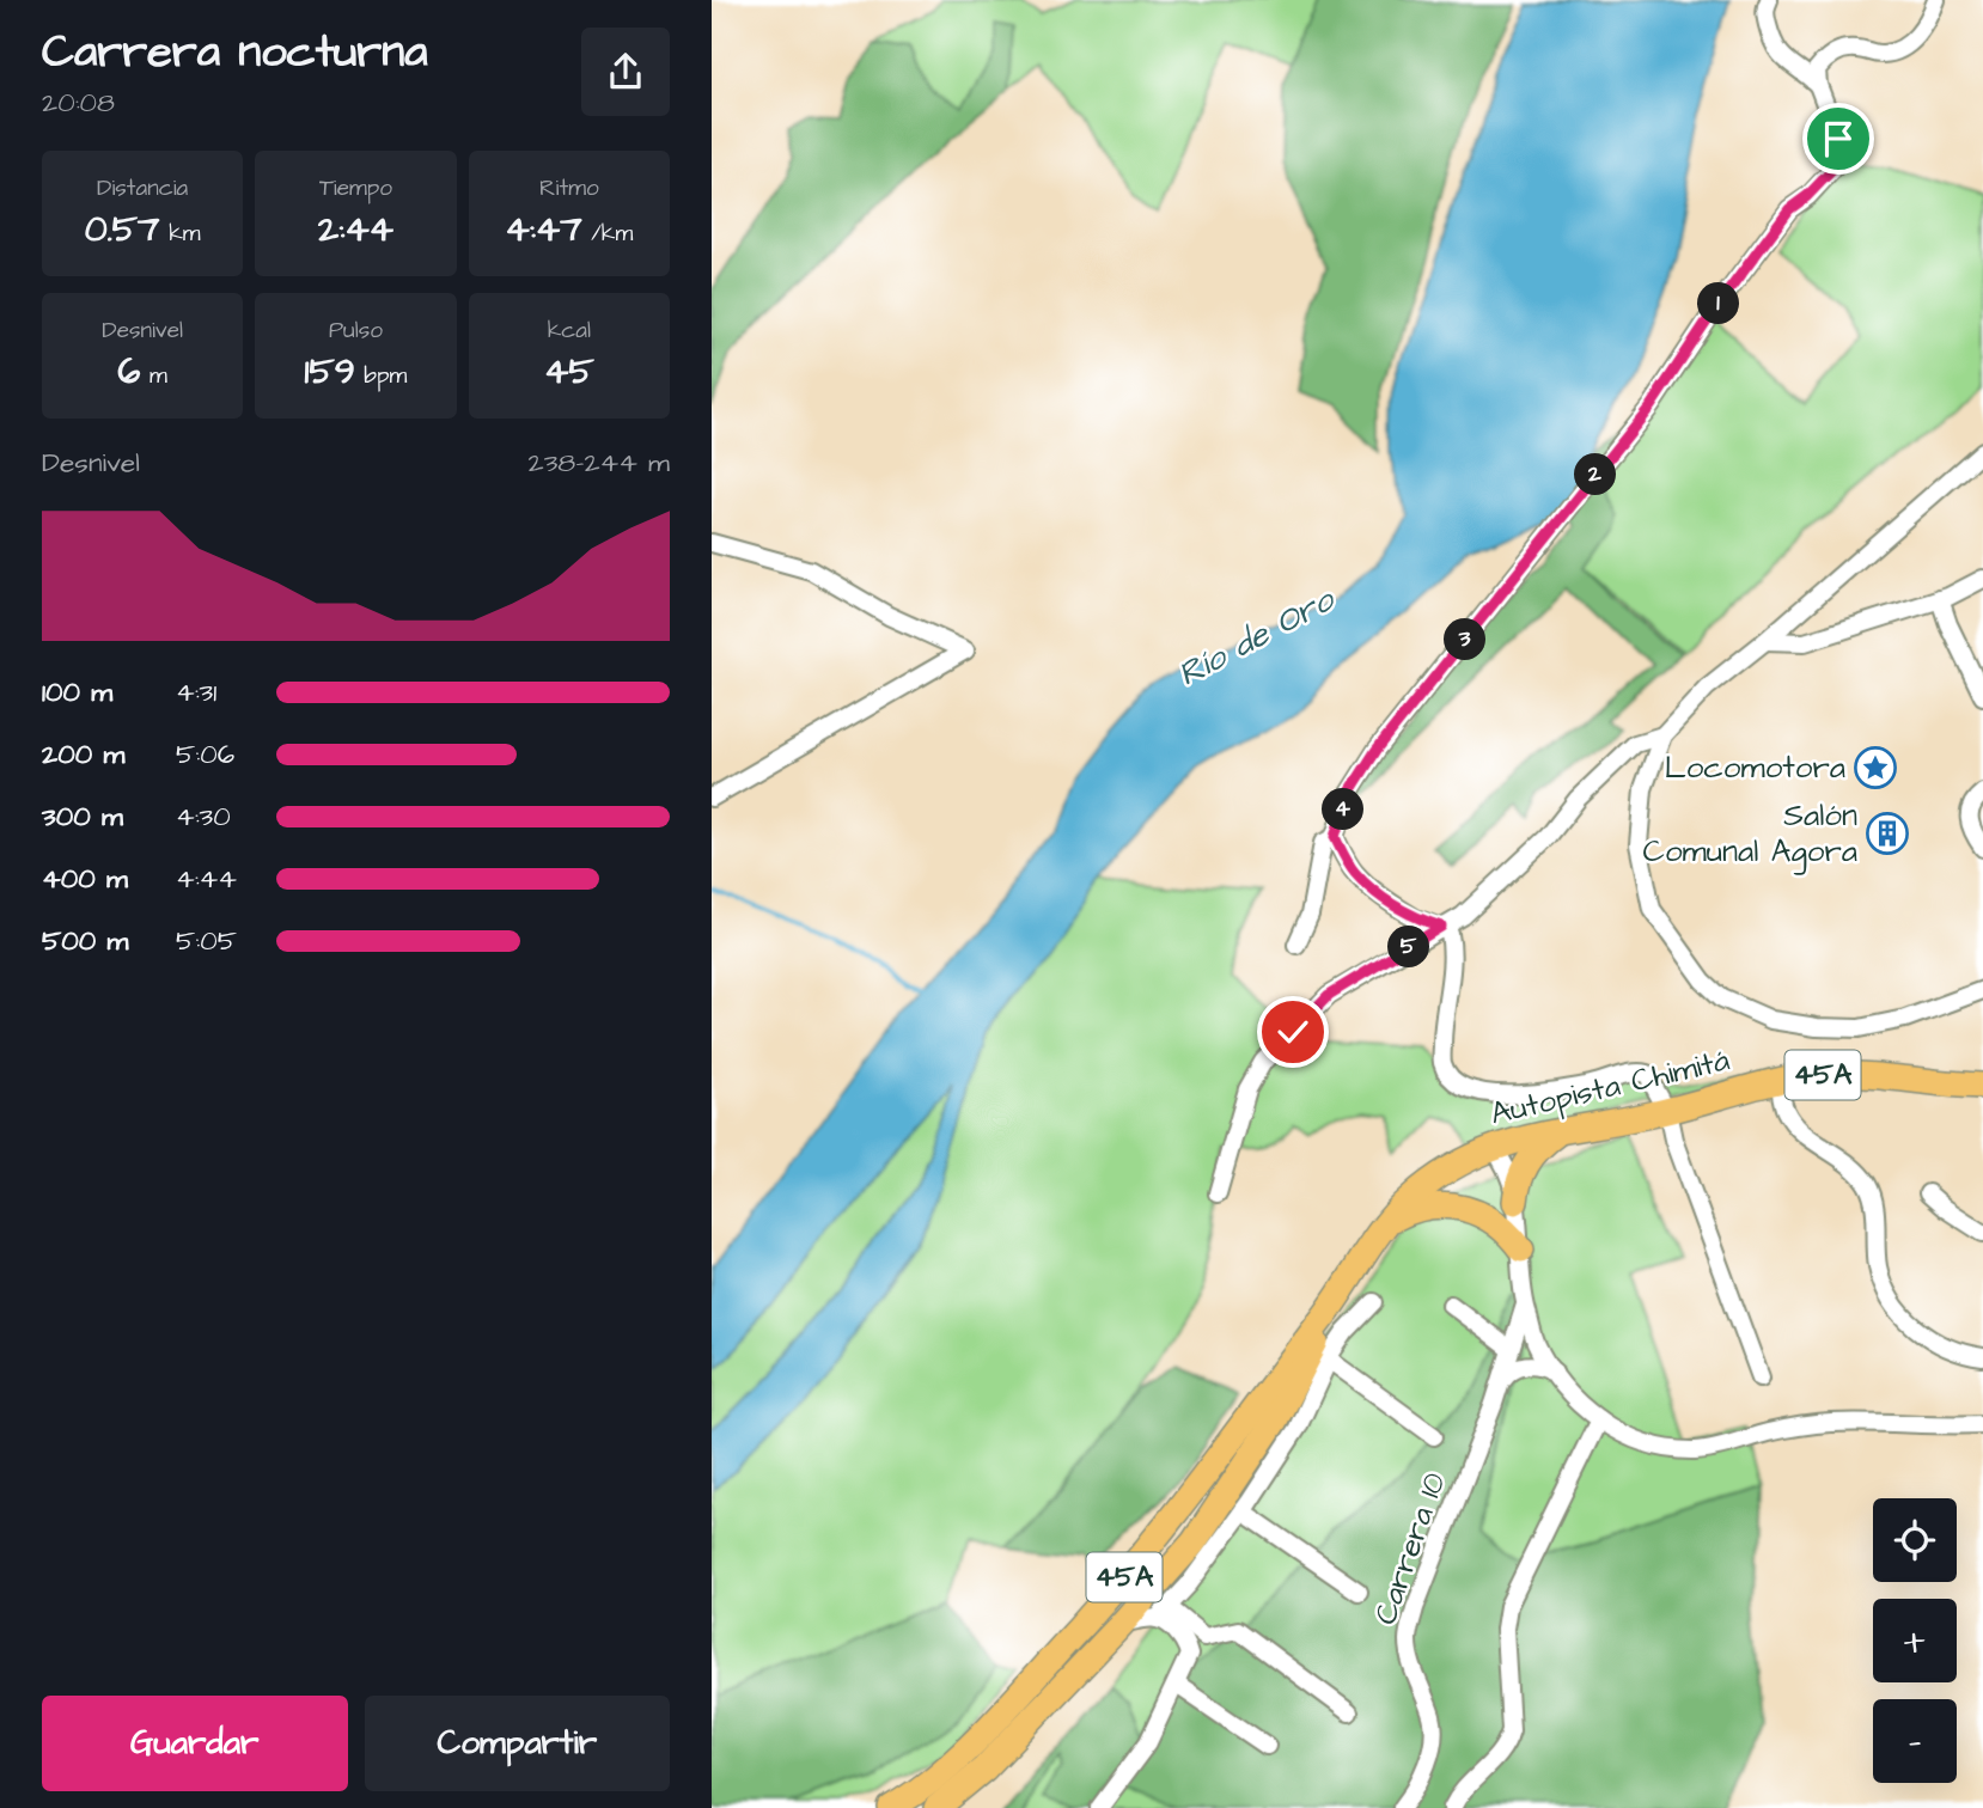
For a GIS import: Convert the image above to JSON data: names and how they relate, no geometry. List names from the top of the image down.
{
  "streets": {
    "highway": ["45A", "Autopista Chimitá"],
    "street": ["Carrera 10"]
  },
  "water": ["Río de Oro"],
  "places": {
    "place": ["Locomotora"],
    "building": ["Salón Comunal Agora"]
  },
  "page": {
    "heading": ["Carrera nocturna", "20:08"],
    "stats": [
      ["Distancia", "0.57 km"],
      ["Tiempo", "2:44"],
      ["Ritmo", "4:47 /km"],
      ["Desnivel", "6 m"],
      ["Pulso", "159 bpm"],
      ["kcal", "45"]
    ],
    "pins": [
      "1",
      "2",
      "3",
      "4",
      "5"
    ],
    "chart": ["Desnivel", "238–244 m"],
    "list": [
      {
        "name": "100 m",
        "note": "4:31"
      },
      {
        "name": "200 m",
        "note": "5:06"
      },
      {
        "name": "300 m",
        "note": "4:30"
      },
      {
        "name": "400 m",
        "note": "4:44"
      },
      {
        "name": "500 m",
        "note": "5:05"
      }
    ],
    "map_buttons": ["+", "−"],
    "buttons": ["Guardar", "Compartir"]
  }
}
